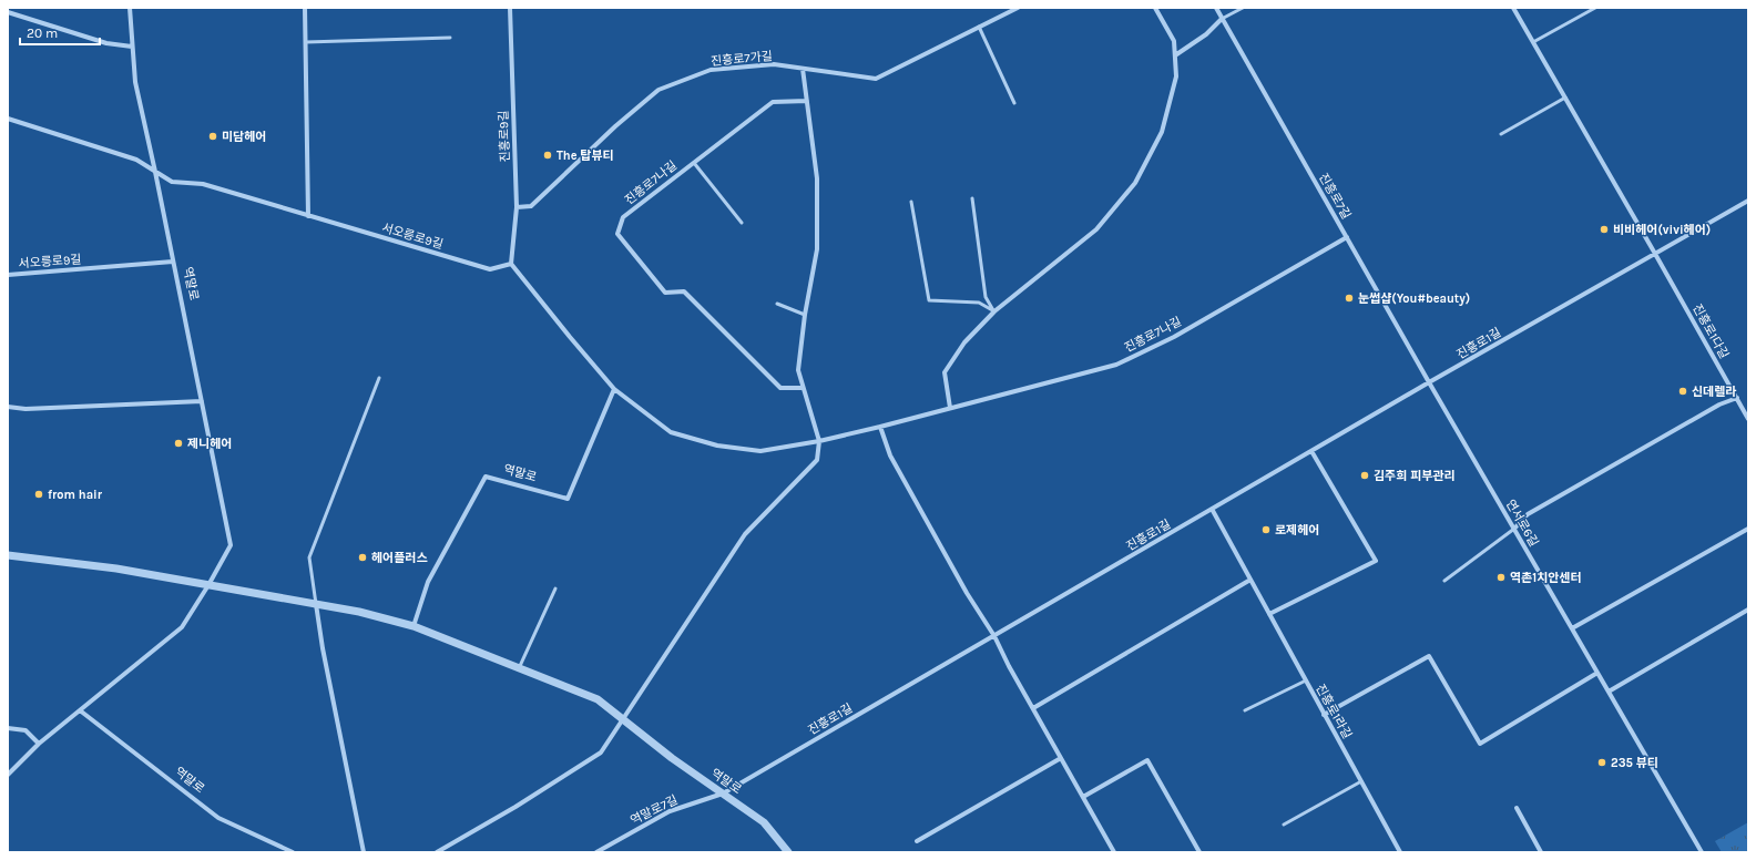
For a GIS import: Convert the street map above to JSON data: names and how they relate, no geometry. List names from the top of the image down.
{
  "streets": {
    "street": [
      "진흥로7가길",
      "진흥로9길",
      "진흥로7나길",
      "진흥로7길",
      "서오릉로9길",
      "역말로",
      "진흥로1다길",
      "진흥로1길",
      "연서로6길",
      "진흥로1라길",
      "역말로7길"
    ]
  },
  "crossings": [
    ["진흥로7가길", "진흥로9길"],
    ["진흥로9길", "진흥로7나길"],
    ["진흥로9길", "서오릉로9길"],
    ["진흥로7나길", "진흥로7길"],
    ["진흥로7나길", "서오릉로9길"],
    ["진흥로7나길", "역말로"],
    ["진흥로7길", "진흥로1길"],
    ["진흥로7길", "연서로6길"],
    ["서오릉로9길", "역말로"],
    ["역말로", "진흥로1길"],
    ["역말로", "역말로7길"],
    ["진흥로1다길", "진흥로1길"],
    ["진흥로1길", "연서로6길"],
    ["진흥로1길", "진흥로1라길"],
    ["진흥로1길", "역말로7길"]
  ],
  "places": [
    "미담헤어",
    "The 탑뷰티",
    "비비헤어(vivi헤어)",
    "눈썹샵(You#beauty)",
    "신데렐라",
    "제니헤어",
    "김주희 피부관리",
    "from hair",
    "로제헤어",
    "헤어플러스",
    "역촌1치안센터",
    "235 뷰티"
  ],
  "scale_bar": "20 m"
}
